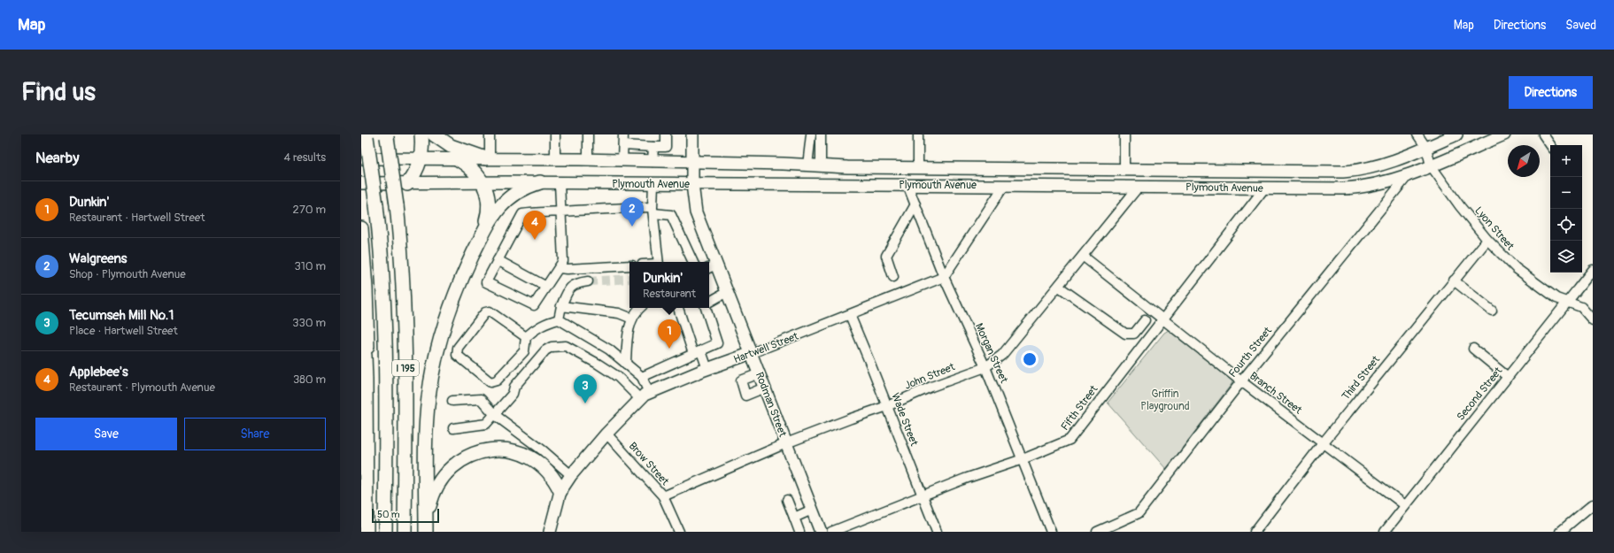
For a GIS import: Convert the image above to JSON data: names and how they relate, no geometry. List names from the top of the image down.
{
  "streets": {
    "highway": ["I 195"],
    "main road": ["Plymouth Avenue", "Hartwell Street", "Rodman Street"],
    "street": [
      "Lyon Street",
      "Fourth Street",
      "Morgan Street",
      "John Street",
      "Third Street",
      "Branch Street",
      "Second Street",
      "Fifth Street",
      "Wade Street",
      "Brow Street"
    ]
  },
  "crossings": [
    ["Plymouth Avenue", "Lyon Street"],
    ["Plymouth Avenue", "Fourth Street"],
    ["Plymouth Avenue", "Morgan Street"],
    ["Plymouth Avenue", "John Street"],
    ["Plymouth Avenue", "Rodman Street"],
    ["Plymouth Avenue", "Fifth Street"],
    ["Lyon Street", "Third Street"],
    ["Lyon Street", "Second Street"],
    ["Hartwell Street", "Morgan Street"],
    ["Hartwell Street", "Rodman Street"],
    ["Hartwell Street", "Wade Street"],
    ["Hartwell Street", "Brow Street"],
    ["Fourth Street", "Branch Street"],
    ["Morgan Street", "John Street"],
    ["Morgan Street", "Fifth Street"],
    ["John Street", "Branch Street"],
    ["John Street", "Rodman Street"],
    ["John Street", "Wade Street"],
    ["John Street", "Brow Street"],
    ["Third Street", "Branch Street"],
    ["Branch Street", "Second Street"],
    ["Branch Street", "Fifth Street"],
    ["Fifth Street", "Wade Street"]
  ],
  "parks": ["Griffin Playground"],
  "scale_bar": "50 m",
  "north": "bottom left",
  "page": {
    "header": "Map",
    "nav": ["Map", "Directions", "Saved"],
    "buttons": [
      "Directions",
      ["Save", "Share"]
    ],
    "title": "Find us",
    "heading": ["Nearby", "4 results"],
    "map_buttons": ["+", "−"],
    "list": [
      {
        "mark": "1",
        "name": "Dunkin'",
        "note": "Restaurant · Hartwell Street",
        "value": "270 m"
      },
      {
        "mark": "2",
        "name": "Walgreens",
        "note": "Shop · Plymouth Avenue",
        "value": "310 m"
      },
      {
        "mark": "3",
        "name": "Tecumseh Mill No.1",
        "note": "Place · Hartwell Street",
        "value": "330 m"
      },
      {
        "mark": "4",
        "name": "Applebee's",
        "note": "Restaurant · Plymouth Avenue",
        "value": "380 m"
      }
    ],
    "pins": [
      "2",
      "4",
      "1",
      "3"
    ],
    "popup": ["Dunkin'", "Restaurant"],
    "scale": "50 m"
  }
}
